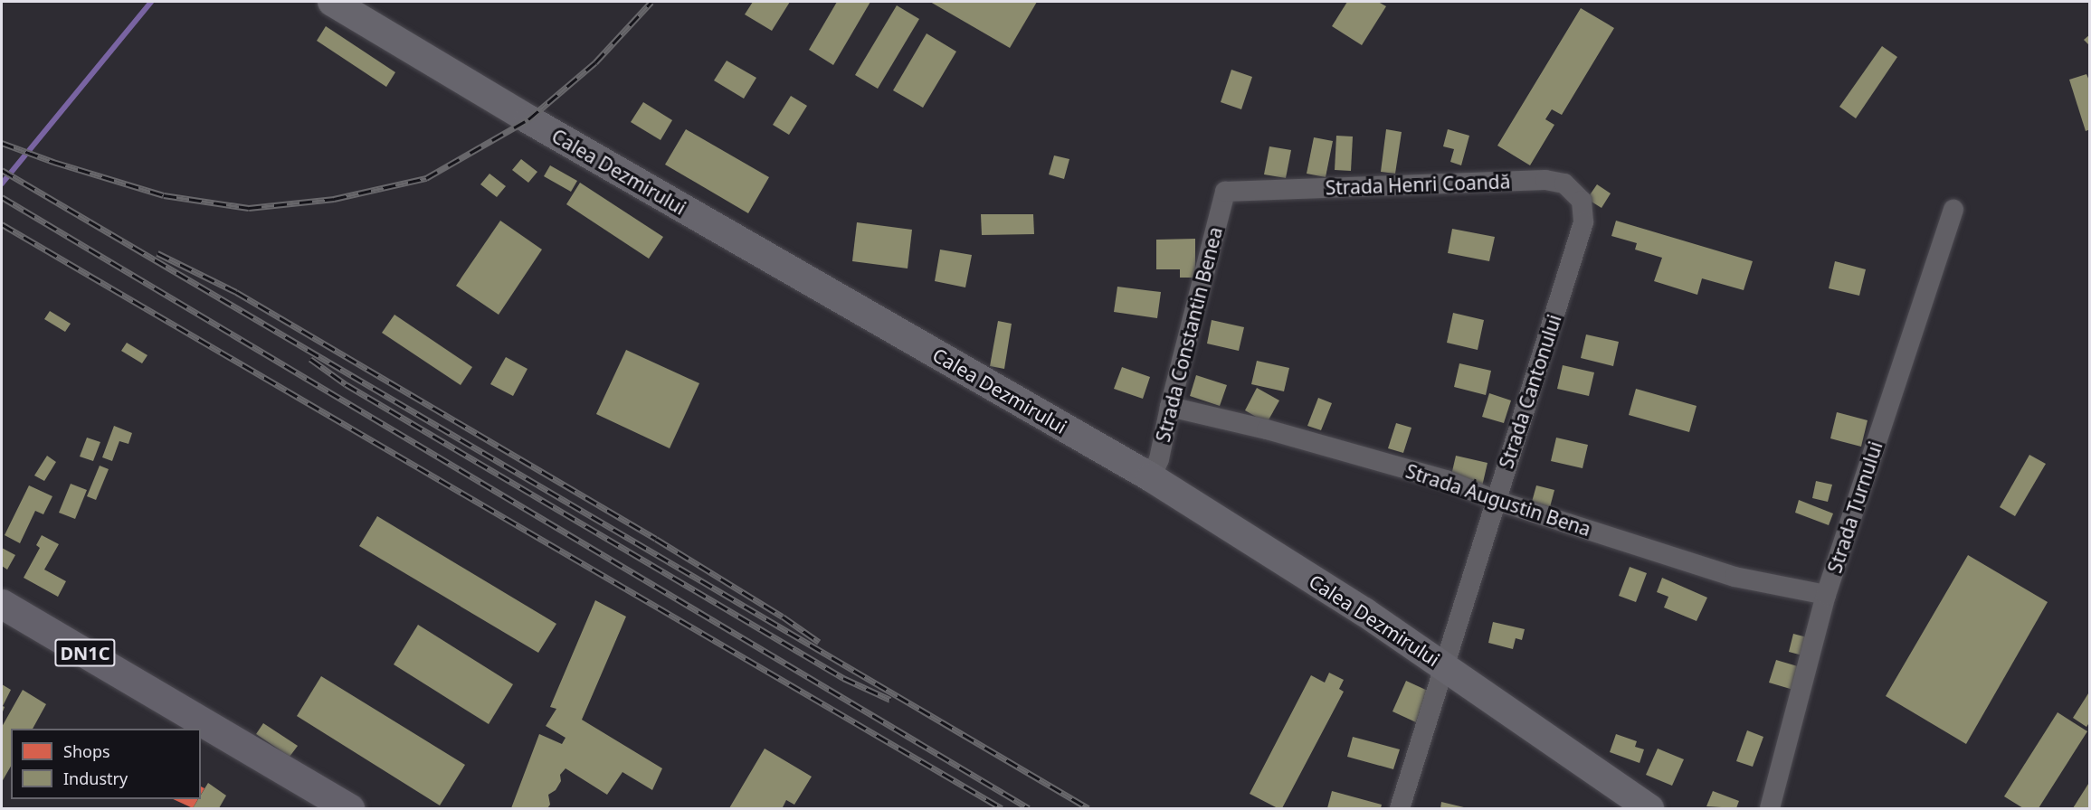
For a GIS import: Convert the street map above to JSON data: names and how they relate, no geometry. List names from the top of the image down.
{
  "streets": {
    "main road": ["Calea Dezmirului", "DN1C"],
    "street": [
      "Strada Henri Coandă",
      "Strada Constantin Benea",
      "Strada Cantonului",
      "Strada Augustin Bena",
      "Strada Turnului"
    ]
  },
  "crossings": [
    ["Calea Dezmirului", "Strada Constantin Benea"],
    ["Calea Dezmirului", "Strada Cantonului"],
    ["Strada Henri Coandă", "Strada Constantin Benea"],
    ["Strada Henri Coandă", "Strada Cantonului"],
    ["Strada Constantin Benea", "Strada Augustin Bena"],
    ["Strada Cantonului", "Strada Augustin Bena"],
    ["Strada Augustin Bena", "Strada Turnului"]
  ],
  "legend": ["Shops", "Industry"]
}
